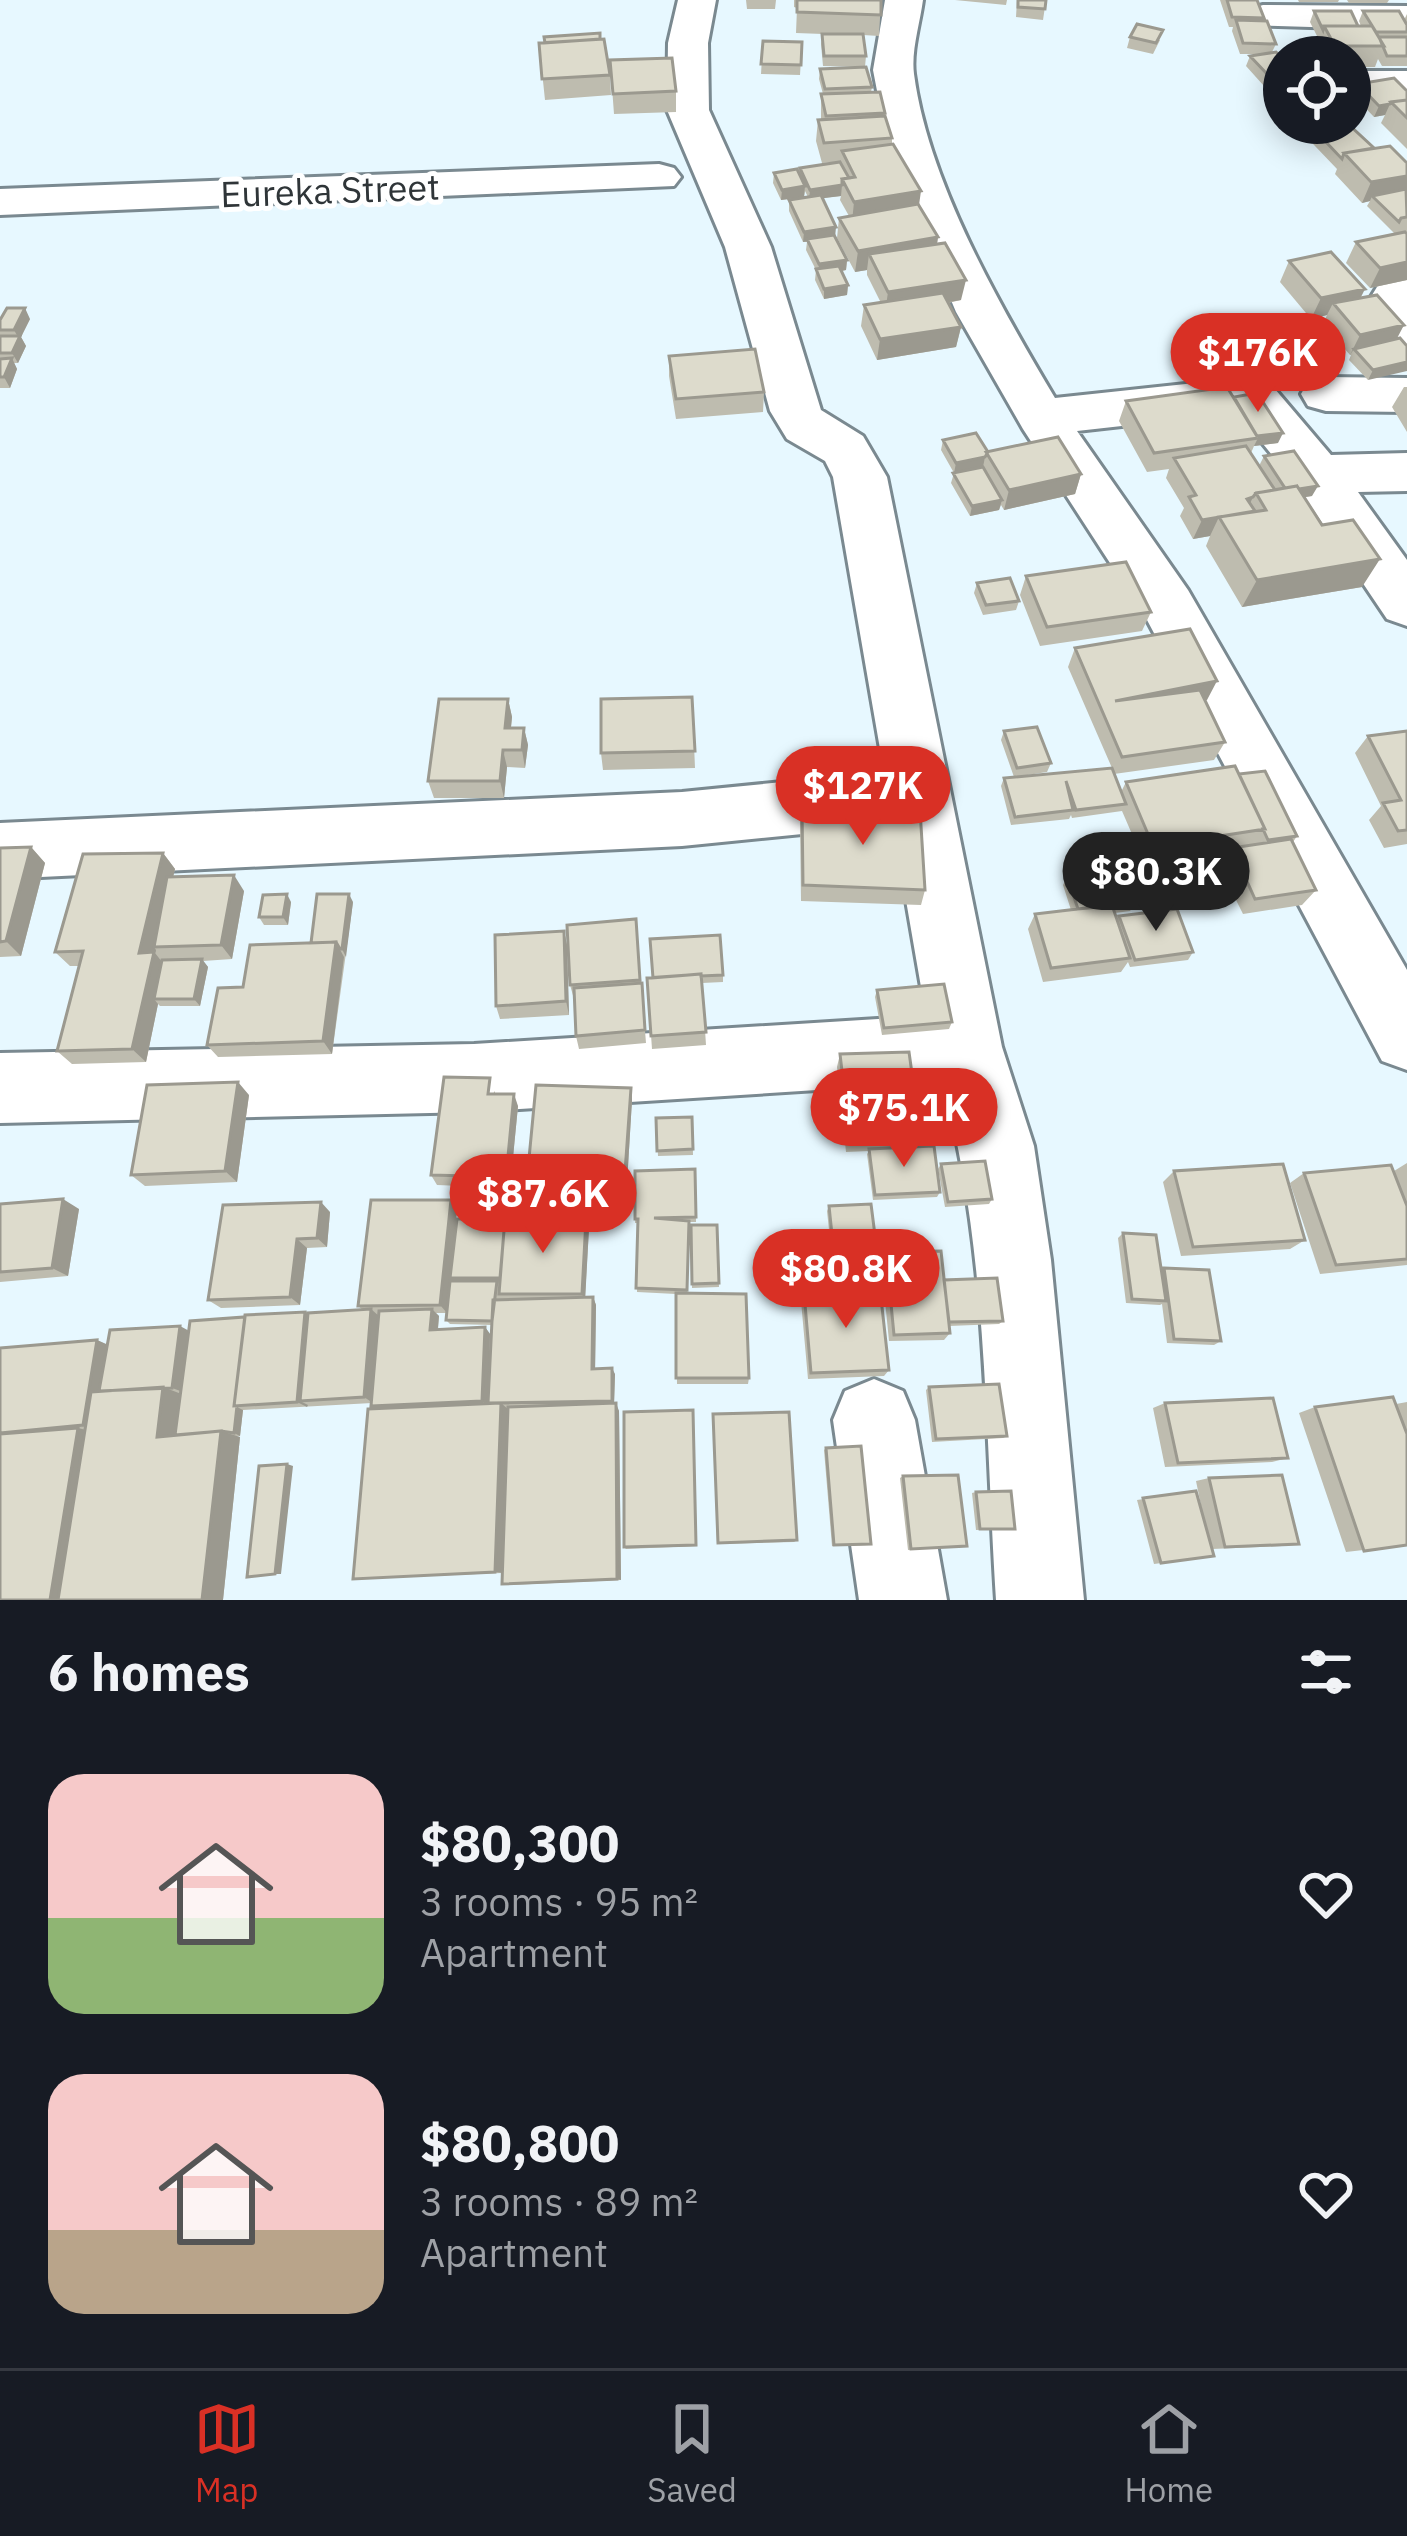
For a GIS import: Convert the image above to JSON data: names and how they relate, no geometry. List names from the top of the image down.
{
  "streets": {
    "street": ["Eureka Street"]
  },
  "page": {
    "price": [
      "$176K",
      "$127K",
      "$80.3K",
      "$75.1K",
      "$87.6K",
      "$80.8K"
    ],
    "heading": "6 homes",
    "list": [
      {
        "name": "$80,300",
        "note": "3 rooms · 95 m² · Apartment"
      },
      {
        "name": "$80,800",
        "note": "3 rooms · 89 m² · Apartment"
      }
    ],
    "tabs": ["Map", "Saved", "Home"]
  }
}
